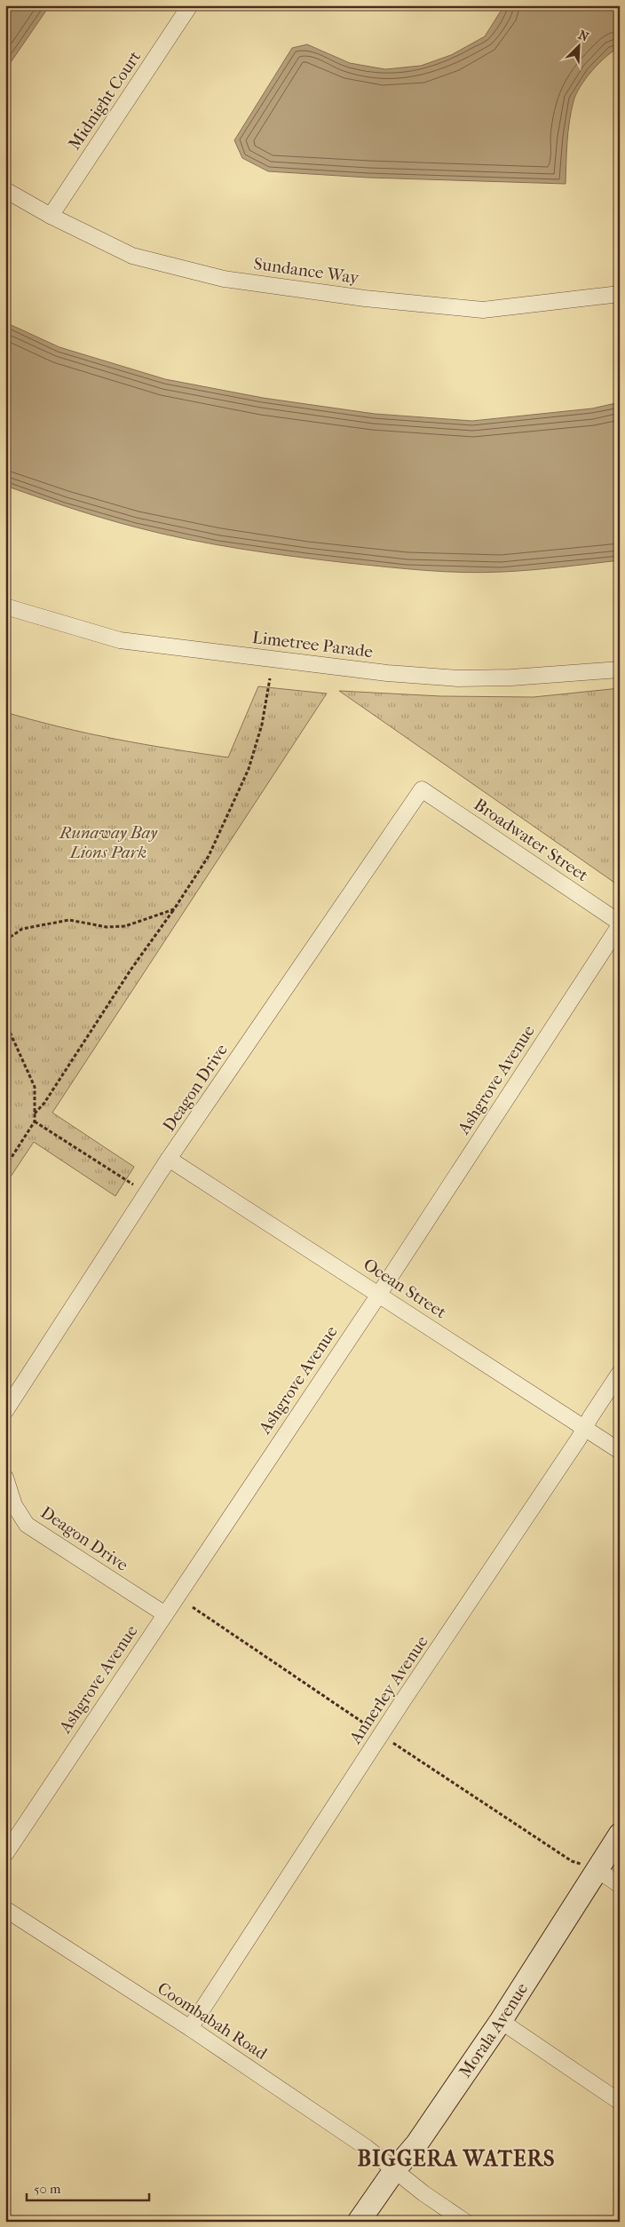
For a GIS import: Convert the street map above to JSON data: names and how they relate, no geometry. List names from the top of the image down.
{
  "streets": {
    "main road": ["Morala Avenue"],
    "street": [
      "Midnight Court",
      "Sundance Way",
      "Limetree Parade",
      "Broadwater Street",
      "Ashgrove Avenue",
      "Deagon Drive",
      "Ocean Street",
      "Annerley Avenue",
      "Coombabah Road"
    ]
  },
  "crossings": [
    ["Midnight Court", "Sundance Way"],
    ["Broadwater Street", "Ashgrove Avenue"],
    ["Broadwater Street", "Deagon Drive"],
    ["Ashgrove Avenue", "Deagon Drive"],
    ["Ashgrove Avenue", "Ocean Street"],
    ["Deagon Drive", "Ocean Street"],
    ["Ocean Street", "Annerley Avenue"],
    ["Annerley Avenue", "Coombabah Road"],
    ["Coombabah Road", "Morala Avenue"]
  ],
  "districts": ["BIGGERA WATERS"],
  "parks": ["Runaway Bay Lions Park"],
  "scale_bar": "50 m",
  "north": "top right"
}
